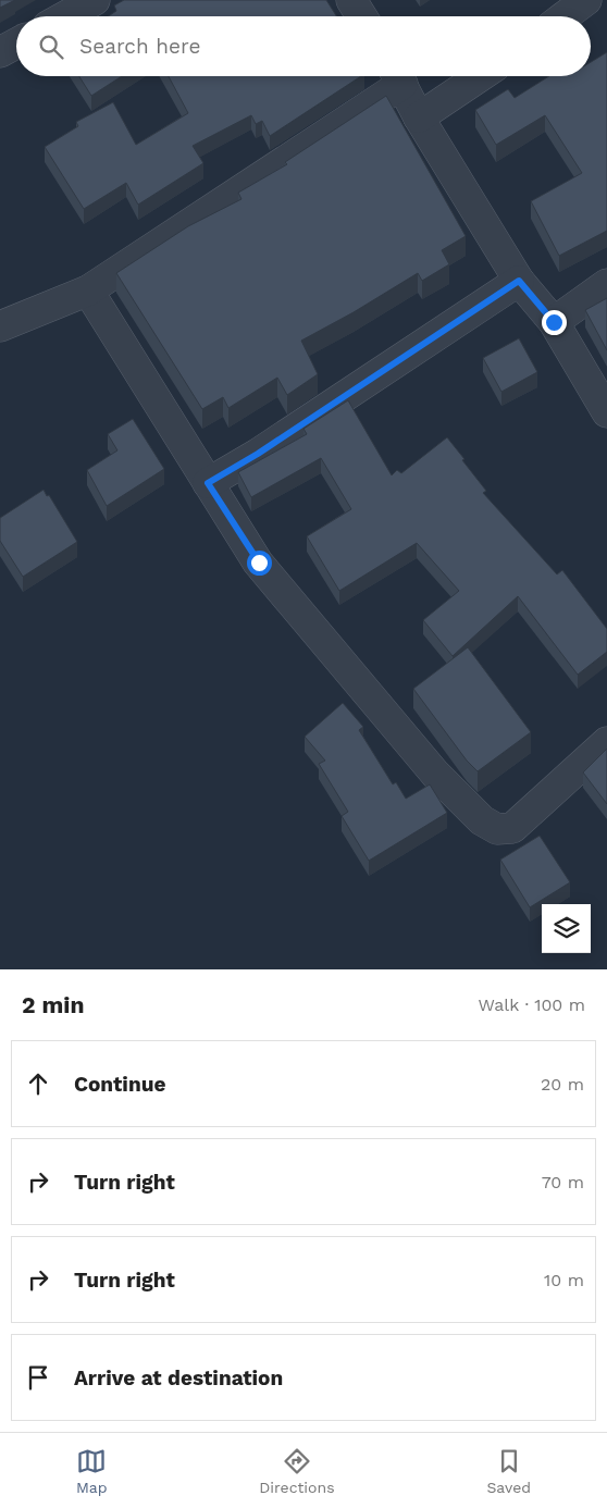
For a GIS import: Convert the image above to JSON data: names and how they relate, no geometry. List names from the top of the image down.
{
  "page": {
    "search": "Search here",
    "heading": ["2 min", "Walk · 100 m"],
    "list": [
      ["Continue", "20 m"],
      ["Turn right", "70 m"],
      ["Turn right", "10 m"],
      "Arrive at destination"
    ],
    "nav": ["Map", "Directions", "Saved"]
  }
}
